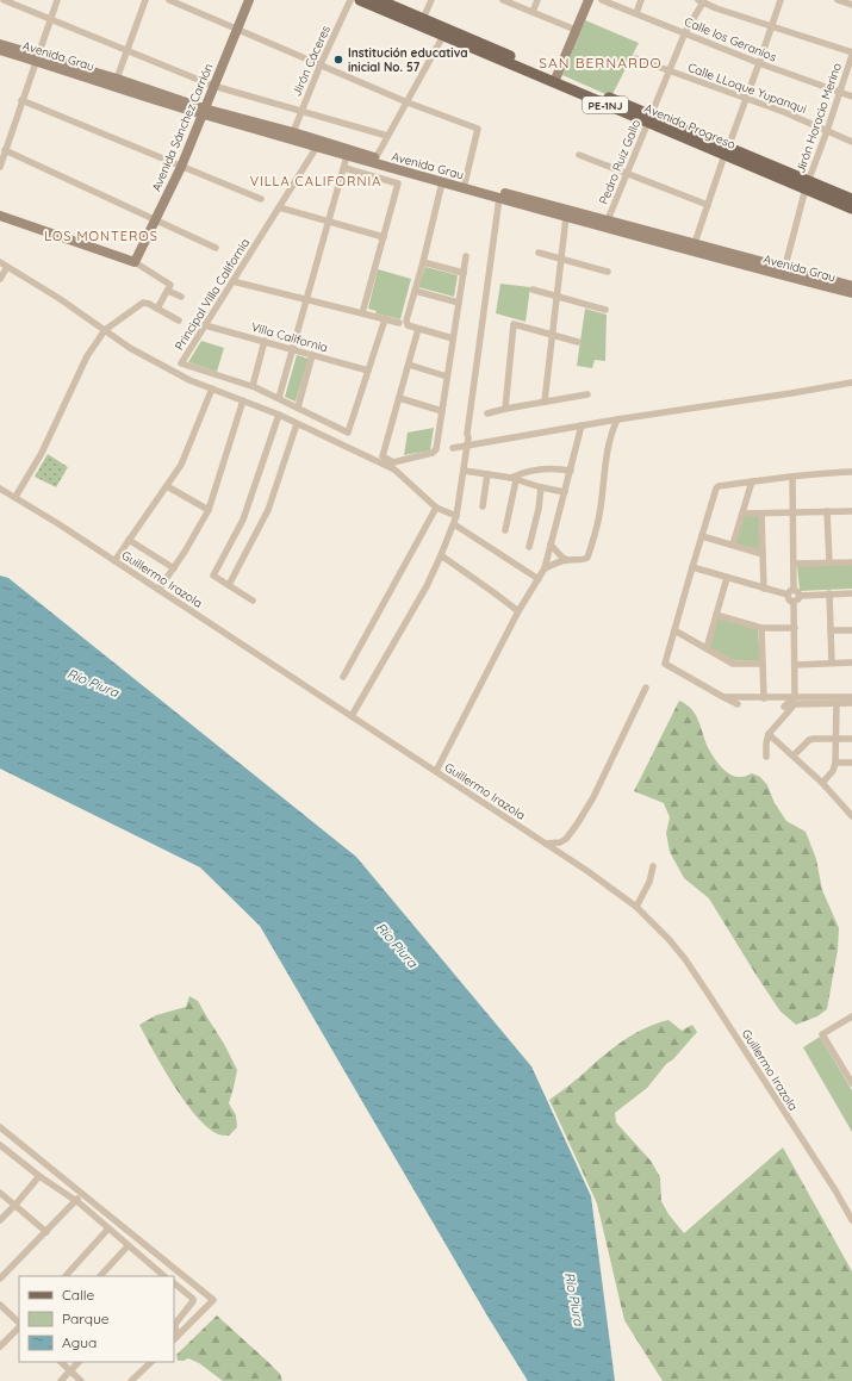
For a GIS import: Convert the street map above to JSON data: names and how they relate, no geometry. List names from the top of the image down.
{
  "streets": {
    "main road": ["PE-1NJ", "Avenida Progreso"],
    "street": [
      "Calle los Geranios",
      "Avenida Grau",
      "Jirón Cáceres",
      "Calle LLoque Yupanqui",
      "Jirón Horacio Merino",
      "Avenida Sánchez Carrión",
      "Pedro Ruiz Gallo",
      "Principal Villa California",
      "Villa California",
      "Guillermo Irazola"
    ]
  },
  "crossings": [
    ["Calle los Geranios", "Jirón Horacio Merino"],
    ["Calle los Geranios", "Pedro Ruiz Gallo"],
    ["Avenida Grau", "Jirón Cáceres"],
    ["Avenida Grau", "Jirón Horacio Merino"],
    ["Avenida Grau", "Avenida Sánchez Carrión"],
    ["Avenida Grau", "Pedro Ruiz Gallo"],
    ["Avenida Grau", "Principal Villa California"],
    ["Calle LLoque Yupanqui", "Jirón Horacio Merino"],
    ["Calle LLoque Yupanqui", "Pedro Ruiz Gallo"],
    ["Jirón Horacio Merino", "Avenida Progreso"],
    ["Avenida Progreso", "Pedro Ruiz Gallo"],
    ["Principal Villa California", "Villa California"]
  ],
  "districts": ["SAN BERNARDO", "VILLA CALIFORNIA", "LOS MONTEROS"],
  "water": ["Río Piura"],
  "places": ["Institución educativa inicial No. 57"],
  "legend": ["Calle", "Parque", "Agua"]
}
